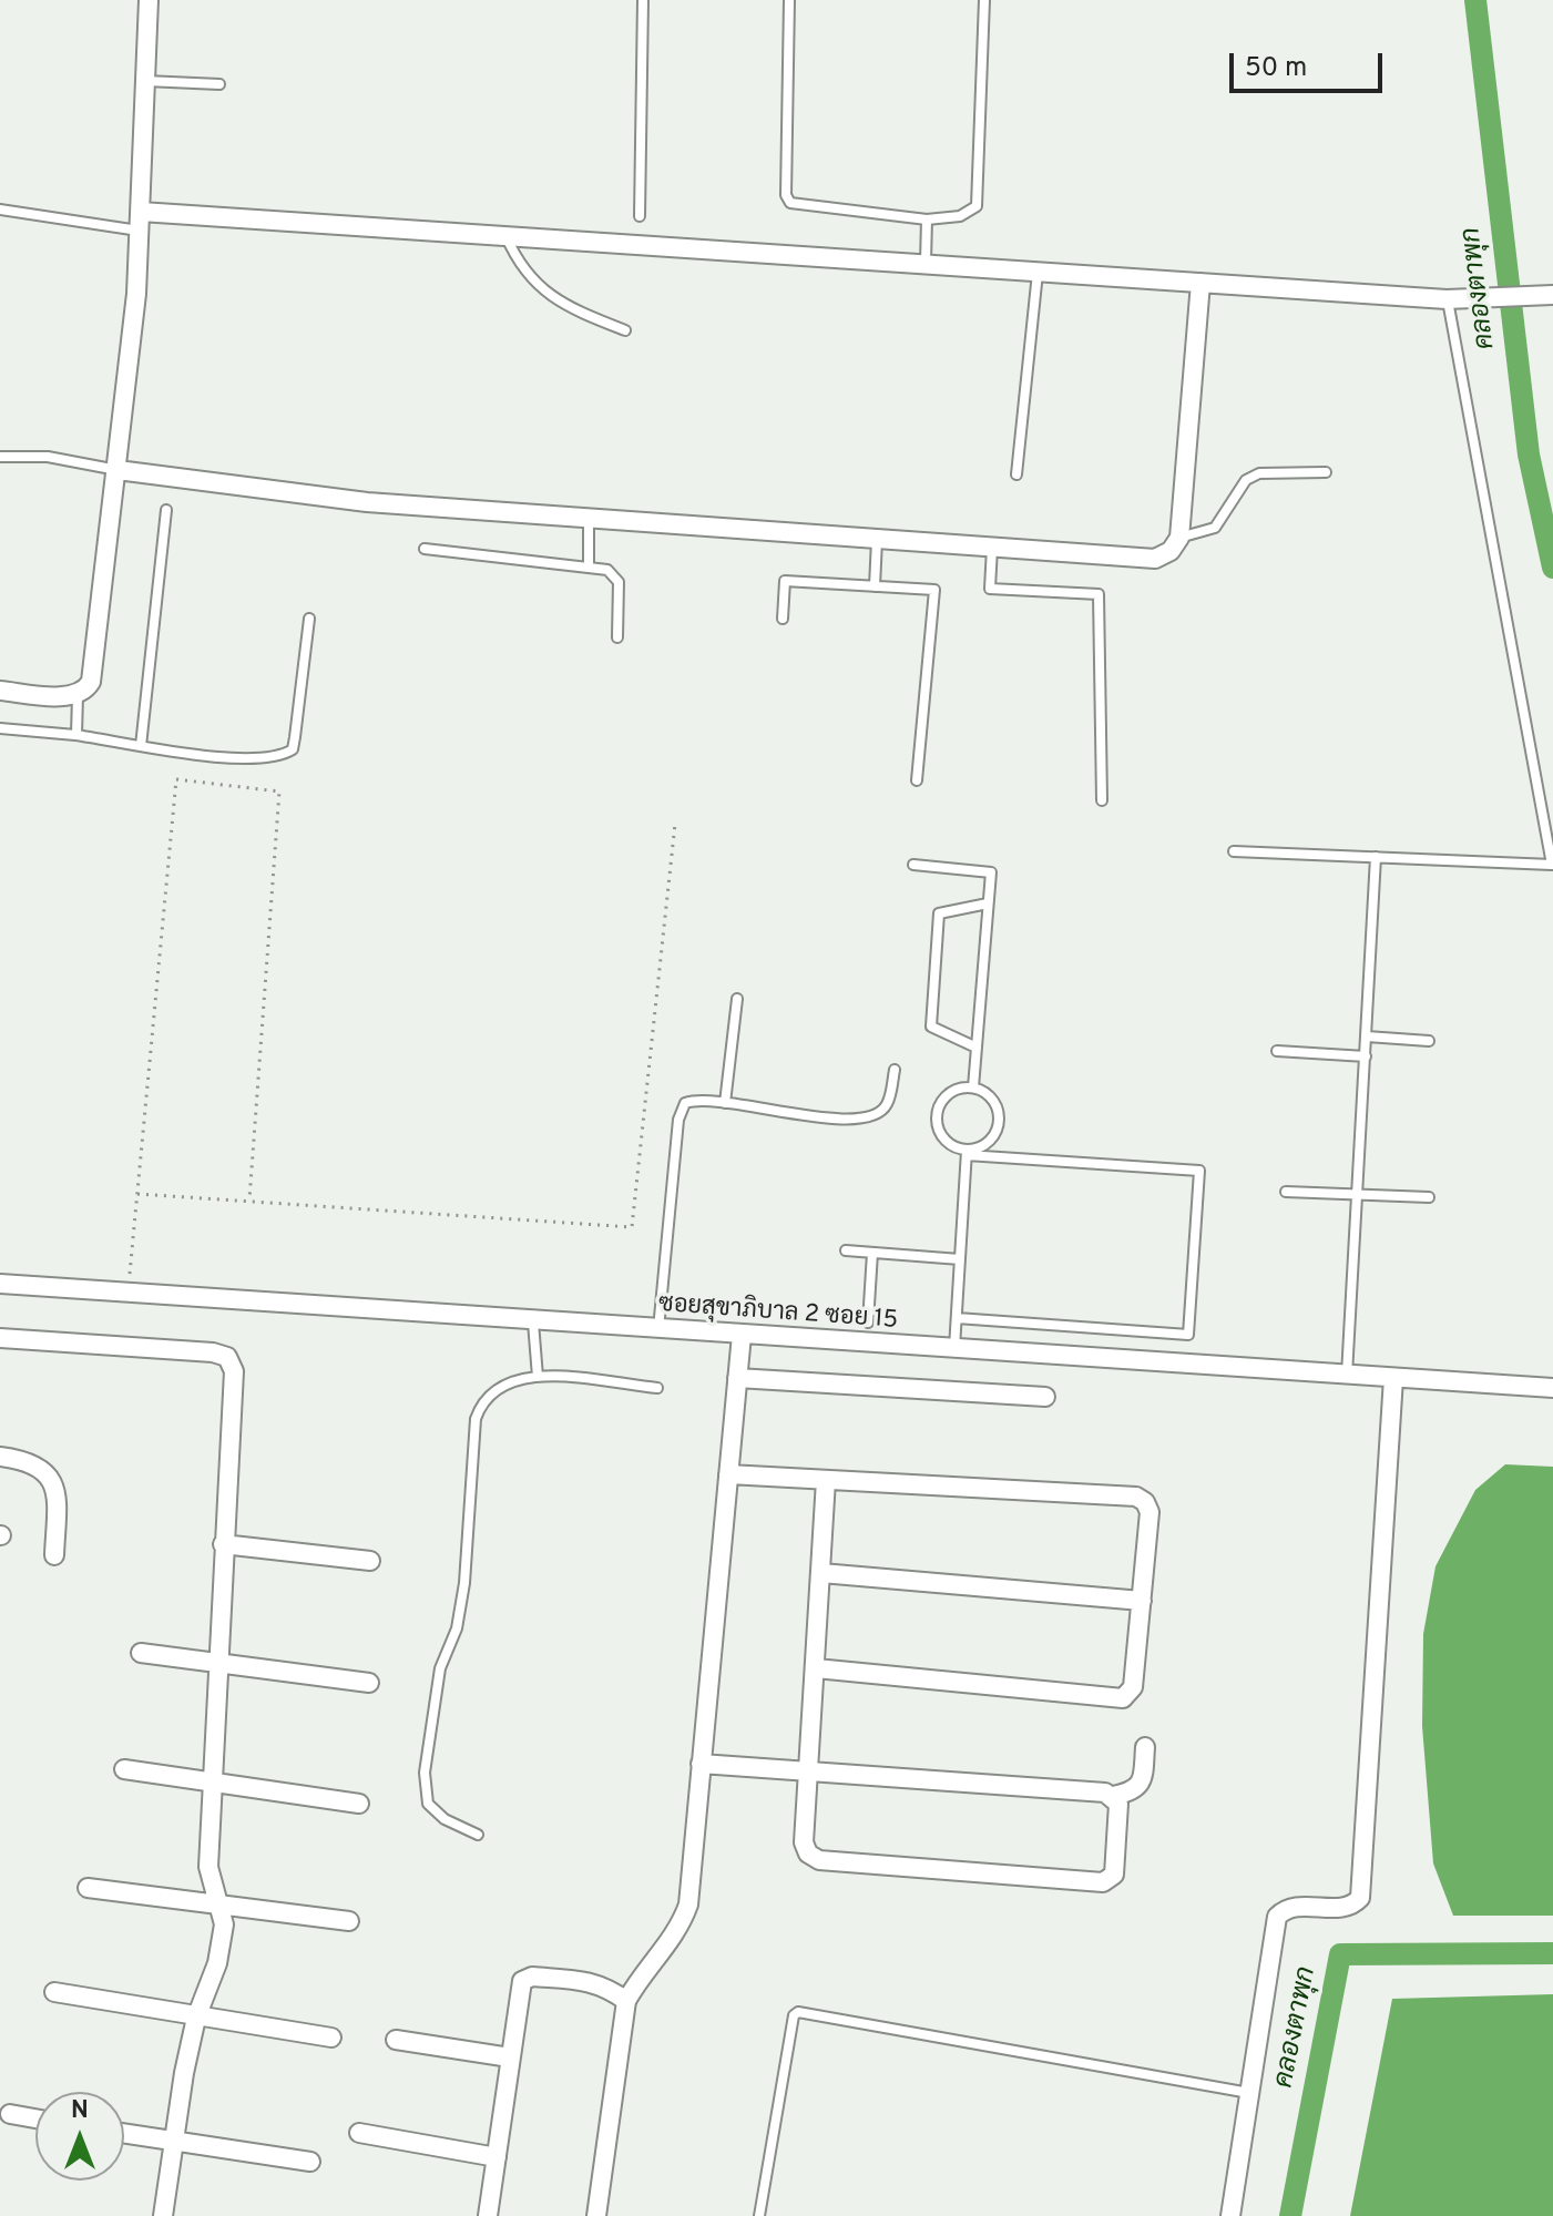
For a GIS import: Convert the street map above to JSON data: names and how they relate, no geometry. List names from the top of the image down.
{
  "streets": {
    "street": ["ซอยสุขาภิบาล 2 ซอย 15"]
  },
  "water": ["คลองตาพุก"],
  "scale_bar": "50 m",
  "north": "top"
}
